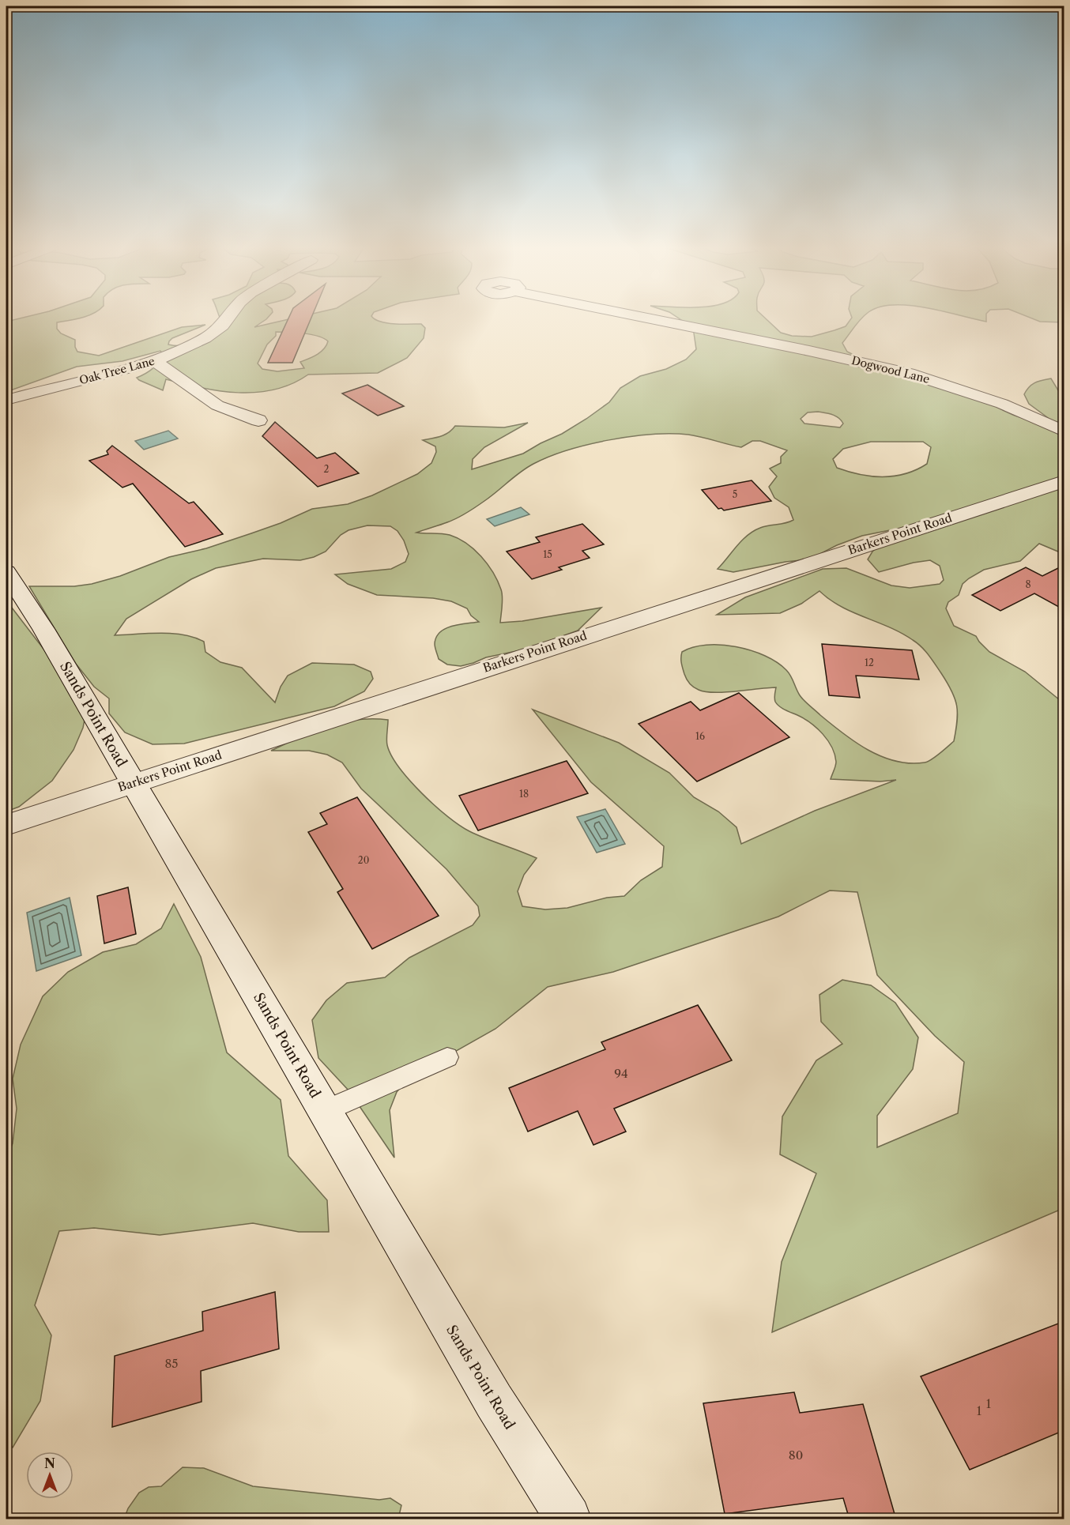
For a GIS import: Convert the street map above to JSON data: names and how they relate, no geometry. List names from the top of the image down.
{
  "streets": {
    "street": [
      "Dogwood Lane",
      "Oak Tree Lane",
      "Barkers Point Road",
      "Sands Point Road"
    ]
  },
  "crossings": [
    ["Barkers Point Road", "Sands Point Road"]
  ],
  "house_numbers": [
    "2",
    "5",
    "15",
    "8",
    "12",
    "16",
    "18",
    "20",
    "94",
    "85",
    "1",
    "1",
    "80"
  ],
  "north": "top"
}
